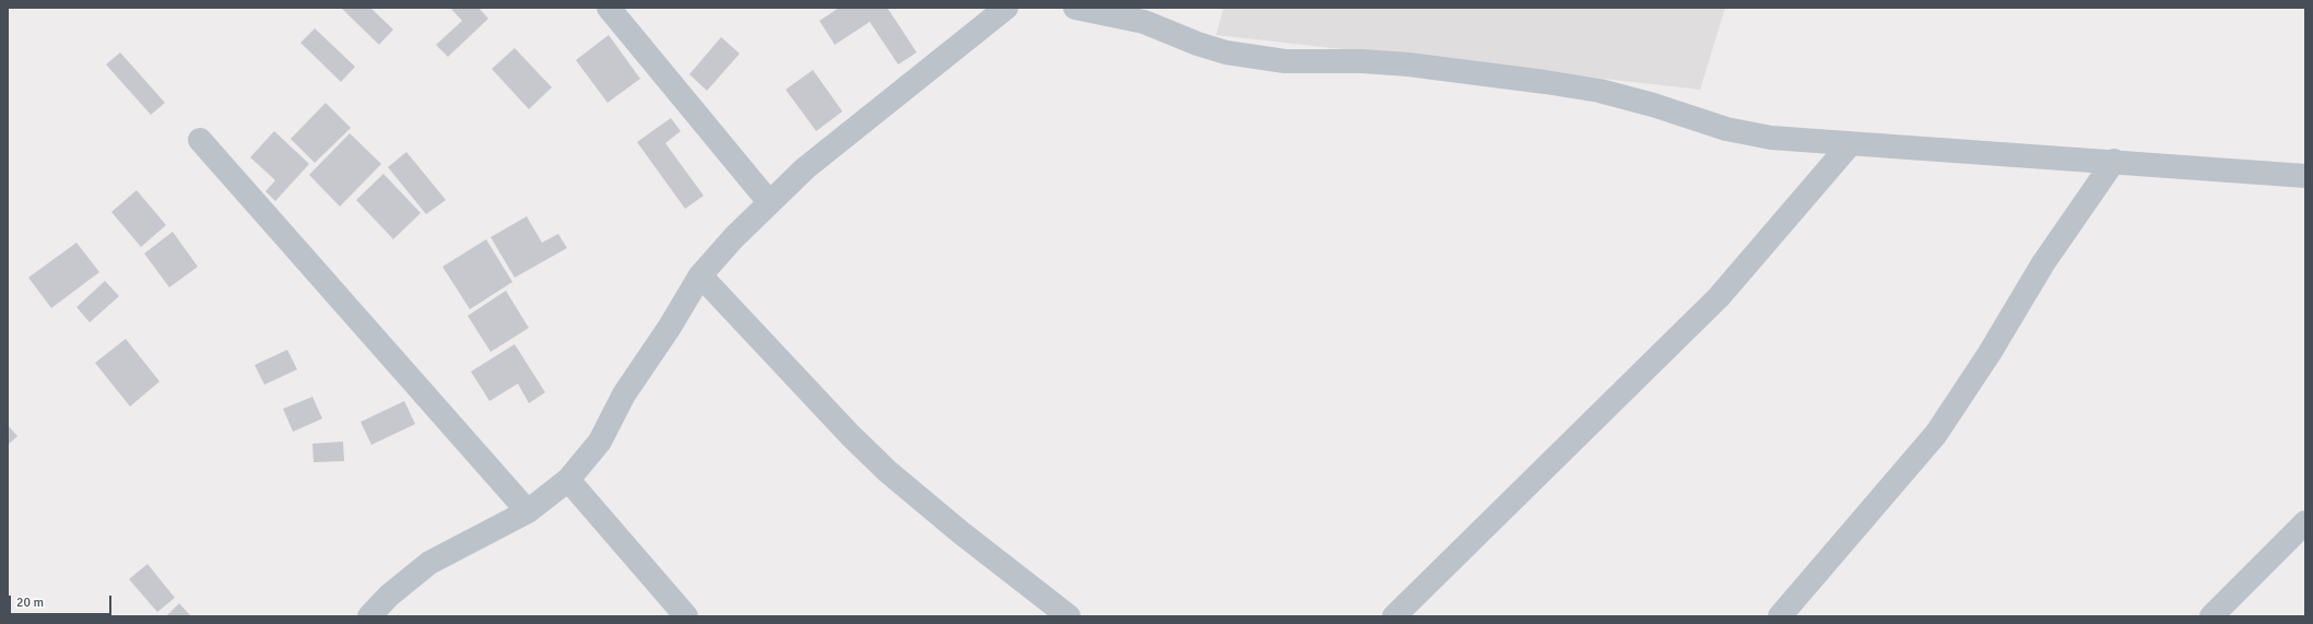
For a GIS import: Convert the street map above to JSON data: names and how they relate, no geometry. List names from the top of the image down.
{
  "scale_bar": "20 m"
}
